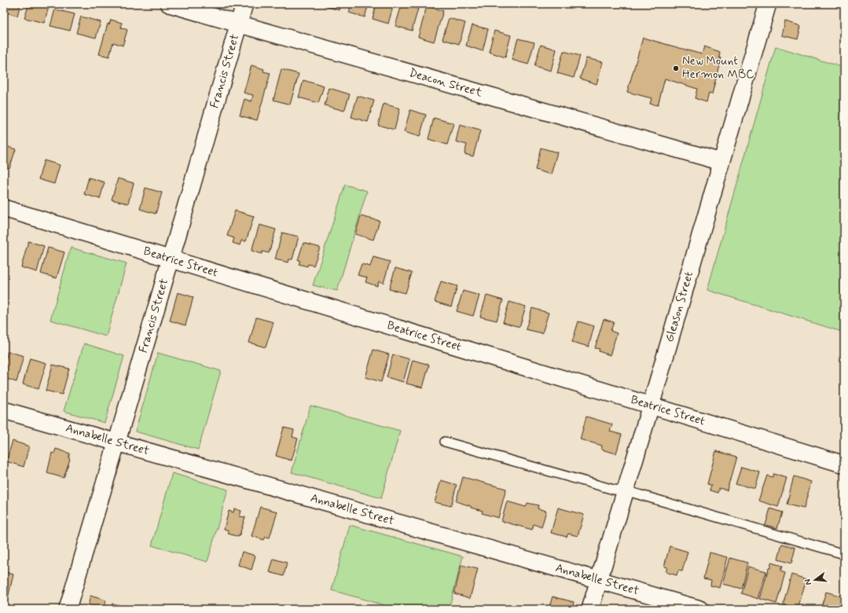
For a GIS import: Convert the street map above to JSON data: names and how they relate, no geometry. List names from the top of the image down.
{
  "streets": {
    "street": [
      "Francis Street",
      "Deacon Street",
      "Beatrice Street",
      "Gleason Street",
      "Annabelle Street"
    ]
  },
  "crossings": [
    ["Francis Street", "Deacon Street"],
    ["Francis Street", "Beatrice Street"],
    ["Francis Street", "Annabelle Street"],
    ["Deacon Street", "Gleason Street"],
    ["Beatrice Street", "Gleason Street"],
    ["Gleason Street", "Annabelle Street"]
  ],
  "places": ["New Mount Hermon MBC"],
  "north": "left"
}
